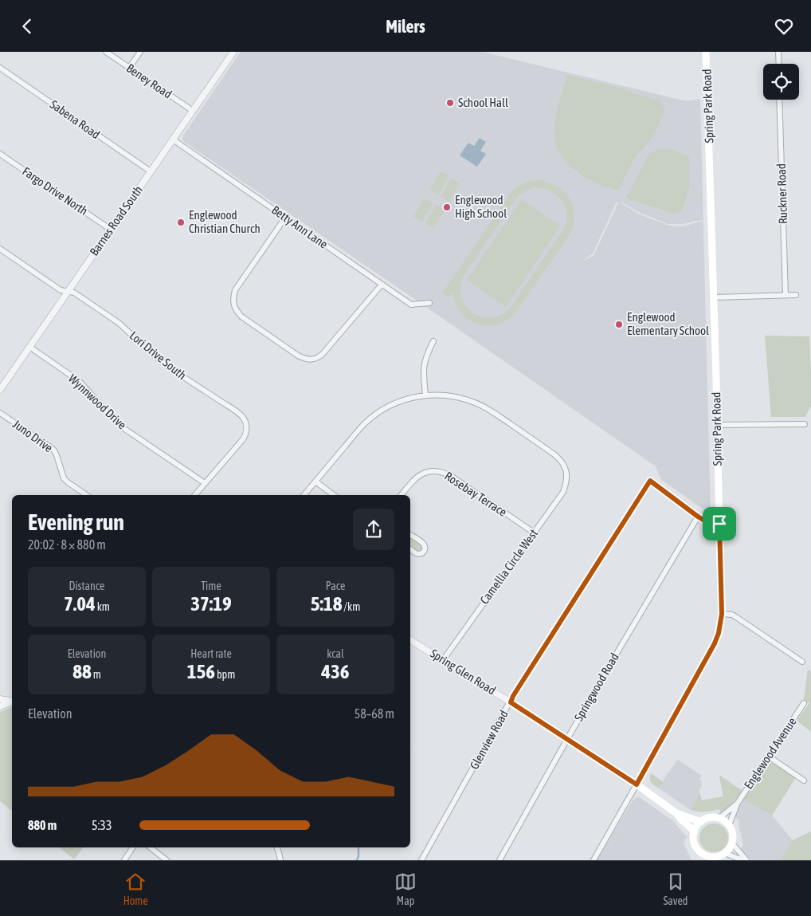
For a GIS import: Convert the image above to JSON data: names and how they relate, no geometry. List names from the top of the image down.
{
  "streets": {
    "main road": ["Spring Park Road", "Spring Glen Road"],
    "street": [
      "Beney Road",
      "Sabena Road",
      "Fargo Drive North",
      "Ruckner Road",
      "Barnes Road South",
      "Betty Ann Lane",
      "Lori Drive South",
      "Wynnwood Drive",
      "Juno Drive",
      "Rosebay Terrace",
      "Camellia Circle West",
      "Springwood Road",
      "Glenview Road",
      "Englewood Avenue"
    ]
  },
  "crossings": [
    ["Beney Road", "Barnes Road South"],
    ["Spring Park Road", "Spring Glen Road"],
    ["Sabena Road", "Barnes Road South"],
    ["Fargo Drive North", "Barnes Road South"],
    ["Barnes Road South", "Betty Ann Lane"],
    ["Barnes Road South", "Lori Drive South"],
    ["Barnes Road South", "Wynnwood Drive"],
    ["Lori Drive South", "Wynnwood Drive"],
    ["Rosebay Terrace", "Camellia Circle West"],
    ["Camellia Circle West", "Spring Glen Road"],
    ["Spring Glen Road", "Springwood Road"],
    ["Spring Glen Road", "Glenview Road"],
    ["Spring Glen Road", "Englewood Avenue"],
    ["Springwood Road", "Glenview Road"]
  ],
  "places": [
    "School Hall",
    "Englewood High School",
    "Englewood Christian Church",
    "Englewood Elementary School"
  ],
  "page": {
    "header": "Milers",
    "heading": ["Evening run", "20:02 · 8 × 880 m"],
    "stats": [
      ["Distance", "7.04 km"],
      ["Time", "37:19"],
      ["Pace", "5:18 /km"],
      ["Elevation", "88 m"],
      ["Heart rate", "156 bpm"],
      ["kcal", "436"]
    ],
    "chart": ["Elevation", "58–68 m"],
    "list": [
      {
        "name": "880 m",
        "note": "5:33"
      }
    ],
    "tabs": ["Home", "Map", "Saved"]
  }
}
